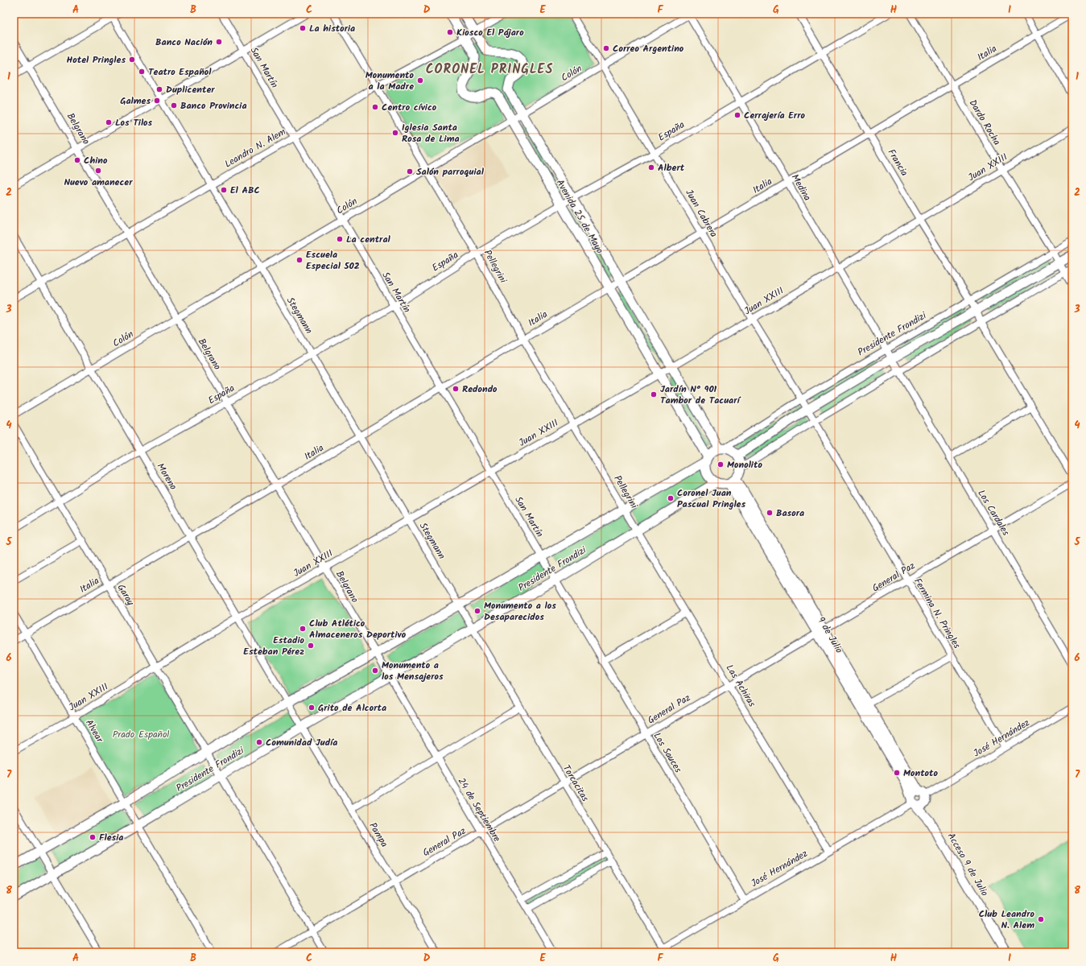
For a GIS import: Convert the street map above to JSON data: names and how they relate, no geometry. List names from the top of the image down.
{
  "streets": {
    "main road": [
      "Avenida 25 de Mayo",
      "Presidente Frondizi",
      "9 de Julio",
      "Acceso 9 de Julio"
    ],
    "street": [
      "Italia",
      "San Martín",
      "Colón",
      "Dardo Rocha",
      "Belgrano",
      "España",
      "Leandro N. Alem",
      "Francia",
      "Juan XXIII",
      "Medina",
      "Juan Cabrera",
      "Pellegrini",
      "Stegmann",
      "Moreno",
      "Los Cardales",
      "General Paz",
      "Garay",
      "Fermina N. Pringles",
      "Las Achiras",
      "Alvear",
      "José Hernández",
      "Los Sauces",
      "Torcacitas",
      "24 de Septiembre",
      "Pampa"
    ]
  },
  "crossings": [
    ["Italia", "San Martín"],
    ["Italia", "Dardo Rocha"],
    ["Italia", "Belgrano"],
    ["Italia", "Francia"],
    ["Italia", "Medina"],
    ["Italia", "Juan Cabrera"],
    ["Italia", "Avenida 25 de Mayo"],
    ["Italia", "Pellegrini"],
    ["Italia", "Stegmann"],
    ["Italia", "Moreno"],
    ["Italia", "Garay"],
    ["Italia", "Alvear"],
    ["San Martín", "Colón"],
    ["San Martín", "España"],
    ["San Martín", "Leandro N. Alem"],
    ["San Martín", "Juan XXIII"],
    ["San Martín", "Presidente Frondizi"],
    ["San Martín", "Los Sauces"],
    ["Colón", "Belgrano"],
    ["Colón", "Medina"],
    ["Colón", "Juan Cabrera"],
    ["Colón", "Avenida 25 de Mayo"],
    ["Colón", "Pellegrini"],
    ["Colón", "Stegmann"],
    ["Colón", "Moreno"],
    ["Dardo Rocha", "Juan XXIII"],
    ["Dardo Rocha", "Presidente Frondizi"],
    ["Belgrano", "España"],
    ["Belgrano", "Leandro N. Alem"],
    ["Belgrano", "Juan XXIII"],
    ["Belgrano", "Presidente Frondizi"],
    ["Belgrano", "24 de Septiembre"],
    ["España", "Francia"],
    ["España", "Medina"],
    ["España", "Juan Cabrera"],
    ["España", "Avenida 25 de Mayo"],
    ["España", "Pellegrini"],
    ["España", "Stegmann"],
    ["España", "Moreno"],
    ["España", "Garay"],
    ["Leandro N. Alem", "Avenida 25 de Mayo"],
    ["Leandro N. Alem", "Pellegrini"],
    ["Leandro N. Alem", "Stegmann"],
    ["Leandro N. Alem", "Moreno"],
    ["Francia", "Juan XXIII"],
    ["Francia", "Presidente Frondizi"],
    ["Juan XXIII", "Medina"],
    ["Juan XXIII", "Juan Cabrera"],
    ["Juan XXIII", "Avenida 25 de Mayo"],
    ["Juan XXIII", "Pellegrini"],
    ["Juan XXIII", "Stegmann"],
    ["Juan XXIII", "Moreno"],
    ["Juan XXIII", "Garay"],
    ["Juan XXIII", "Alvear"],
    ["Medina", "Presidente Frondizi"],
    ["Medina", "Los Cardales"],
    ["Juan Cabrera", "Presidente Frondizi"],
    ["Juan Cabrera", "Fermina N. Pringles"],
    ["Avenida 25 de Mayo", "Presidente Frondizi"],
    ["Avenida 25 de Mayo", "9 de Julio"],
    ["Pellegrini", "Presidente Frondizi"],
    ["Pellegrini", "Las Achiras"],
    ["Stegmann", "Presidente Frondizi"],
    ["Stegmann", "Torcacitas"],
    ["Presidente Frondizi", "Moreno"],
    ["Presidente Frondizi", "Garay"],
    ["Presidente Frondizi", "9 de Julio"],
    ["Presidente Frondizi", "Las Achiras"],
    ["Presidente Frondizi", "Alvear"],
    ["Presidente Frondizi", "Los Sauces"],
    ["Presidente Frondizi", "Torcacitas"],
    ["Presidente Frondizi", "24 de Septiembre"],
    ["Presidente Frondizi", "Pampa"],
    ["Moreno", "Pampa"],
    ["Los Cardales", "General Paz"],
    ["General Paz", "Garay"],
    ["General Paz", "Fermina N. Pringles"],
    ["General Paz", "9 de Julio"],
    ["General Paz", "Las Achiras"],
    ["General Paz", "Los Sauces"],
    ["General Paz", "Torcacitas"],
    ["General Paz", "24 de Septiembre"],
    ["General Paz", "Pampa"],
    ["Fermina N. Pringles", "José Hernández"],
    ["9 de Julio", "José Hernández"],
    ["9 de Julio", "Acceso 9 de Julio"],
    ["Las Achiras", "José Hernández"],
    ["José Hernández", "Los Sauces"],
    ["José Hernández", "Torcacitas"],
    ["José Hernández", "Acceso 9 de Julio"]
  ],
  "districts": ["CORONEL PRINGLES"],
  "parks": ["Prado Español"],
  "places": [
    "La historia",
    "Kiosco El Pájaro",
    "Banco Nación",
    "Correo Argentino",
    "Hotel Pringles",
    "Teatro Español",
    "Monumento a la Madre",
    "Duplicenter",
    "Galmes",
    "Banco Provincia",
    "Centro cívico",
    "Cerrajería Erro",
    "Los Tilos",
    "Iglesia Santa Rosa de Lima",
    "Chino",
    "Albert",
    "Nuevo amanecer",
    "Salón parroquial",
    "El ABC",
    "La central",
    "Escuela Especial 502",
    "Redondo",
    "Jardín N° 901 Tambor de Tacuarí",
    "Monolito",
    "Coronel Juan Pascual Pringles",
    "Basora",
    "Monumento a los Desaparecidos",
    "Club Atlético Almaceneros Deportivo",
    "Estadio Esteban Pérez",
    "Monumento a los Mensajeros",
    "Grito de Alcorta",
    "Comunidad Judía",
    "Montoto",
    "Flesia",
    "Club Leandro N. Alem"
  ],
  "grid": {
    "columns": [
      "A",
      "B",
      "C",
      "D",
      "E",
      "F",
      "G",
      "H",
      "I"
    ],
    "rows": [
      "1",
      "2",
      "3",
      "4",
      "5",
      "6",
      "7",
      "8"
    ]
  }
}
